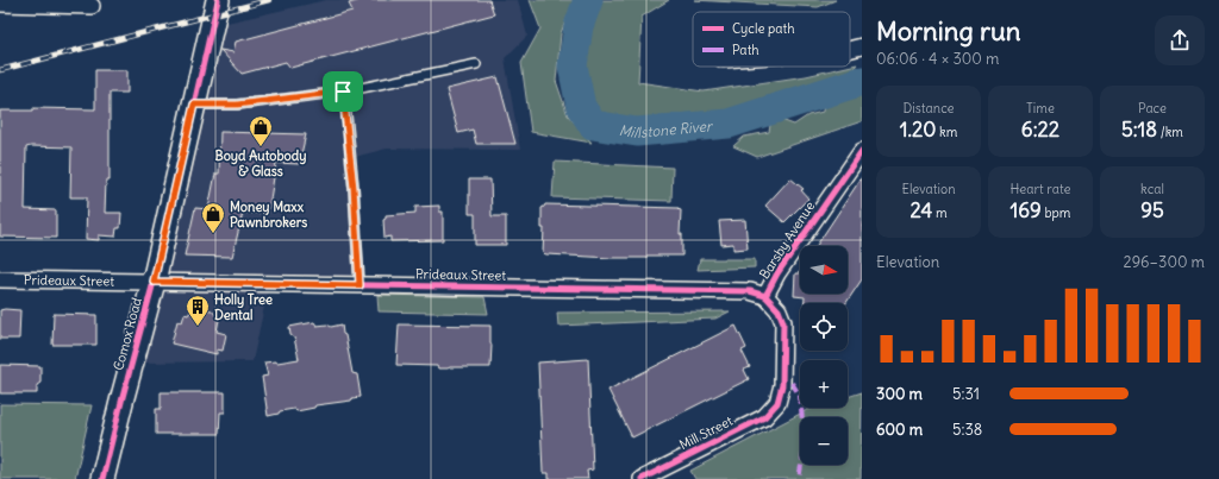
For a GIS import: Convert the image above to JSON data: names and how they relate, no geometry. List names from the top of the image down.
{
  "streets": {
    "main road": ["Comox Road"],
    "street": ["Barsby Avenue", "Prideaux Street", "Mill Street"]
  },
  "crossings": [
    ["Barsby Avenue", "Prideaux Street"],
    ["Barsby Avenue", "Mill Street"],
    ["Prideaux Street", "Comox Road"]
  ],
  "water": ["Millstone River"],
  "places": {
    "shop": ["Boyd Autobody & Glass", "Money Maxx Pawnbrokers"],
    "building": ["Holly Tree Dental"]
  },
  "legend": ["Cycle path", "Path"],
  "north": "right",
  "page": {
    "heading": ["Morning run", "06:06 · 4 × 300 m"],
    "stats": [
      ["Distance", "1.20 km"],
      ["Time", "6:22"],
      ["Pace", "5:18 /km"],
      ["Elevation", "24 m"],
      ["Heart rate", "169 bpm"],
      ["kcal", "95"]
    ],
    "chart": ["Elevation", "296–300 m"],
    "map_buttons": ["+", "−"],
    "list": [
      {
        "name": "300 m",
        "note": "5:31"
      },
      {
        "name": "600 m",
        "note": "5:38"
      }
    ]
  }
}
